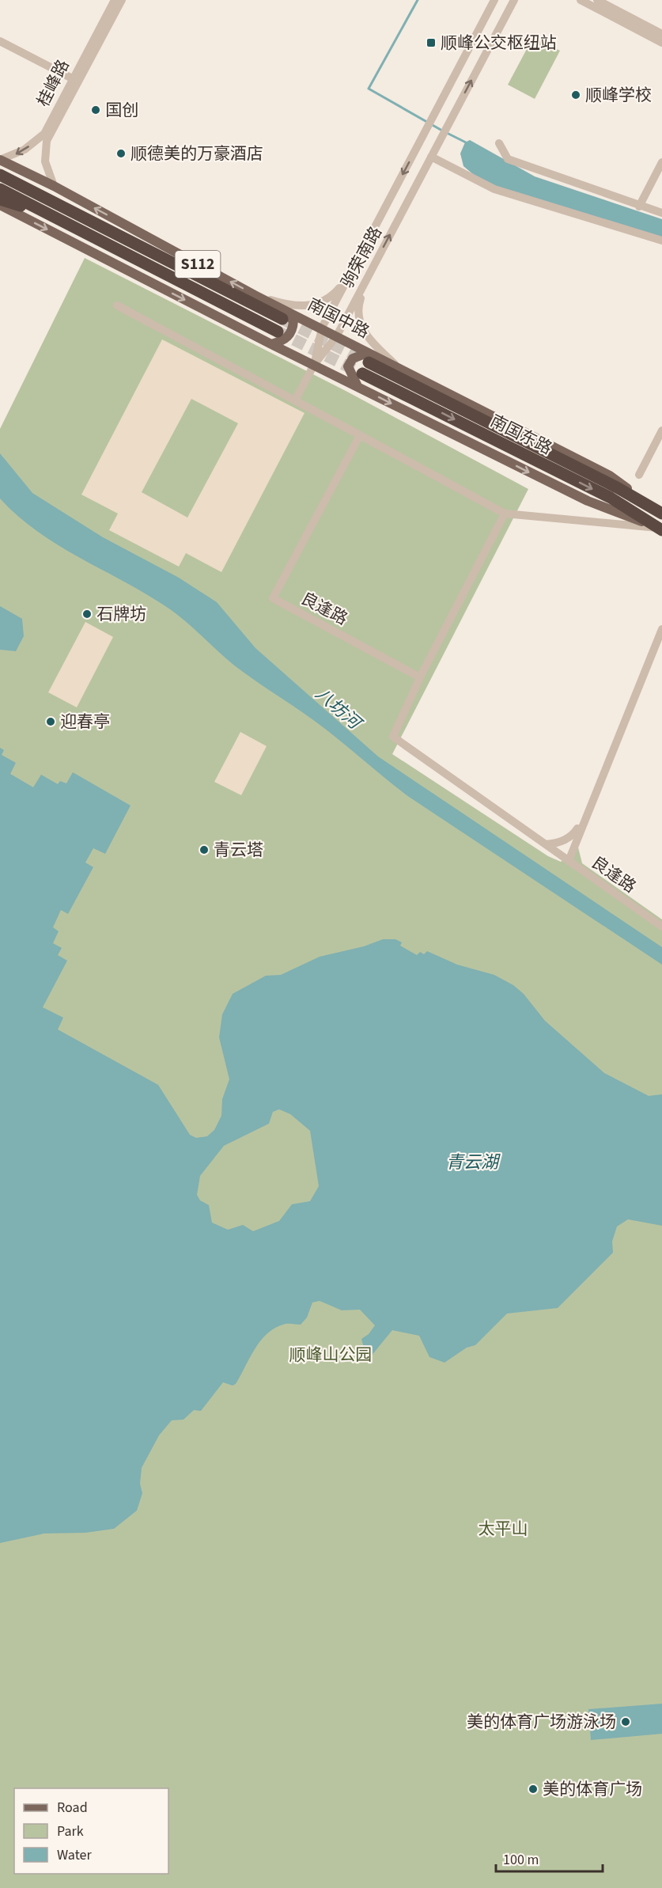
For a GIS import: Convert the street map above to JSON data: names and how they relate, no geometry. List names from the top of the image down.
{
  "streets": {
    "highway": ["S112", "南国中路", "南国东路"],
    "street": ["桂峰路", "驹荣南路", "良逢路"]
  },
  "crossings": [
    ["桂峰路", "南国中路"],
    ["驹荣南路", "南国中路"],
    ["南国中路", "南国东路"]
  ],
  "one_way": ["桂峰路"],
  "water": ["八坊河", "青云湖"],
  "parks": ["顺峰山公园", "太平山"],
  "places": {
    "transit": ["顺峰公交枢纽站"],
    "other": [
      "顺峰学校",
      "国创",
      "顺德美的万豪酒店",
      "石牌坊",
      "迎春亭",
      "青云塔",
      "美的体育广场游泳场",
      "美的体育广场"
    ]
  },
  "legend": ["Road", "Park", "Water"],
  "scale_bar": "100 m"
}
